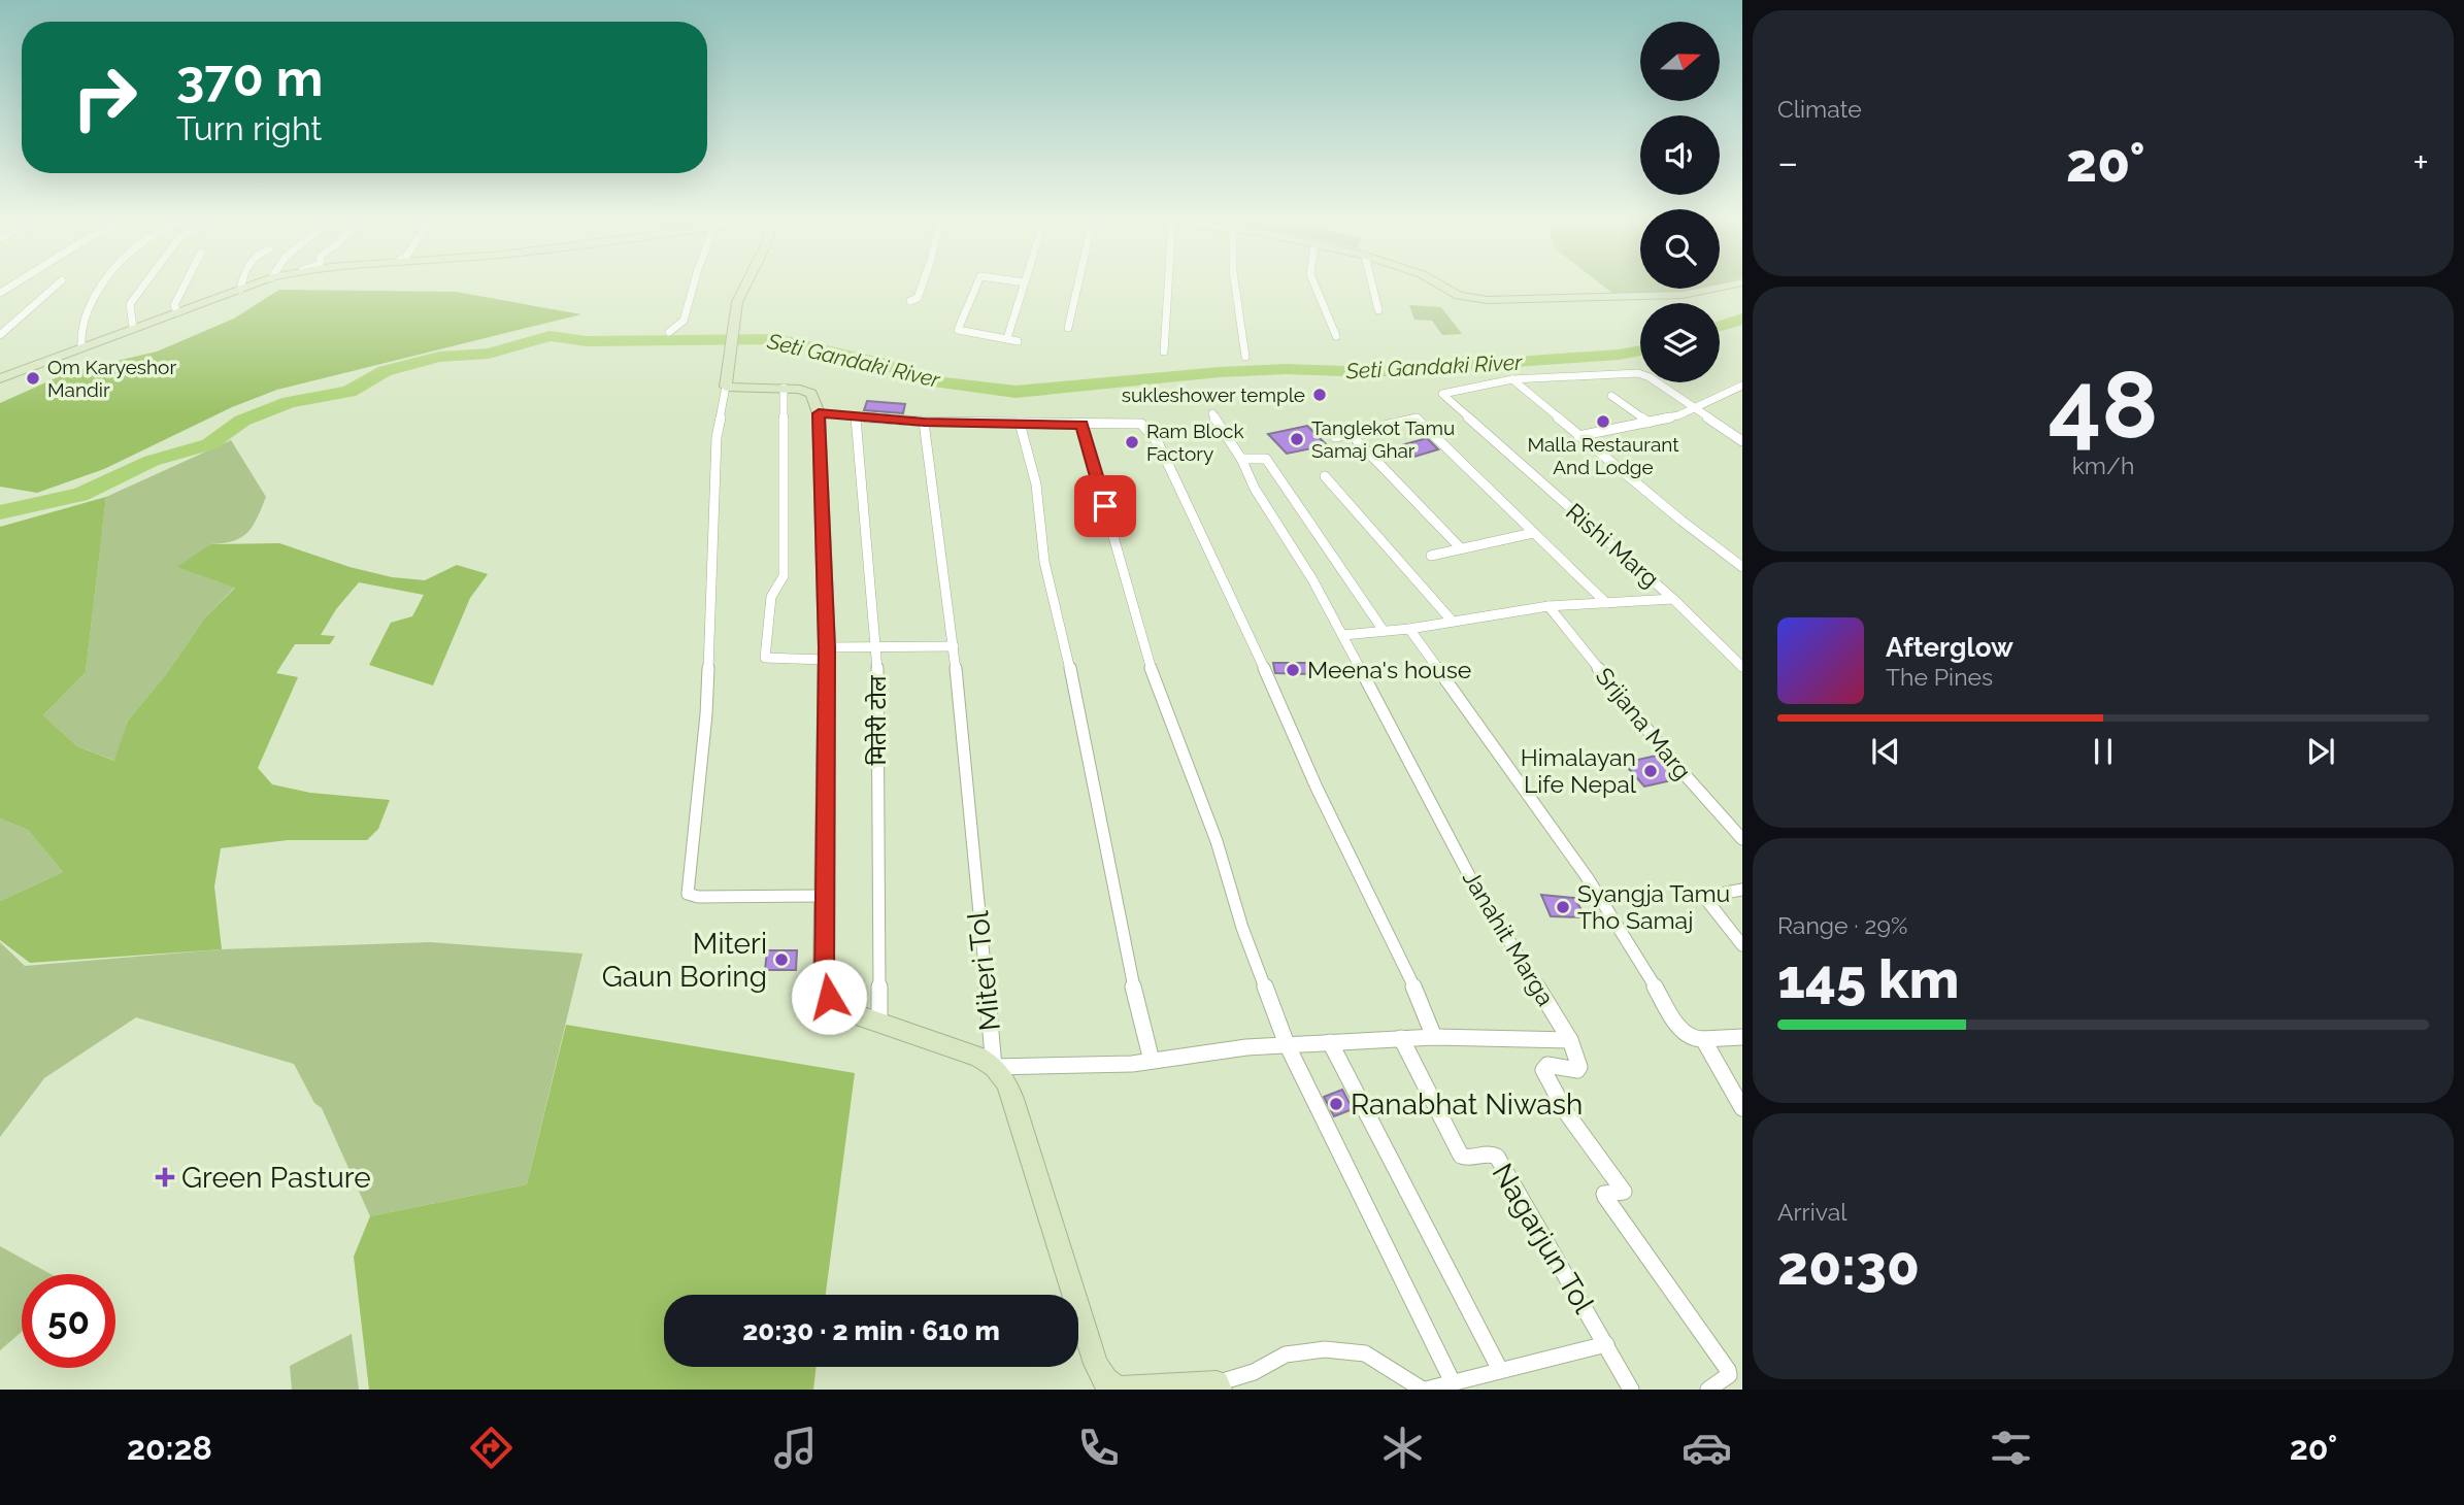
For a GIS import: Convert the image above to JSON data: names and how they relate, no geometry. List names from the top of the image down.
{
  "streets": {
    "main road": ["Miteri Tol"],
    "street": [
      "Rishi Marg",
      "मितेरी टोल",
      "Srijana Marg",
      "Janahit Marga",
      "Nagarjun Tol"
    ]
  },
  "water": ["Seti Gandaki River"],
  "places": {
    "other": [
      "Om Karyeshor Mandir",
      "sukleshower temple",
      "Malla Restaurant And Lodge",
      "Tanglekot Tamu Samaj Ghar",
      "Ram Block Factory",
      "Meena's house",
      "Himalayan Life Nepal",
      "Syangja Tamu Tho Samaj",
      "Miteri Gaun Boring",
      "Ranabhat Niwash"
    ],
    "health": ["Green Pasture"]
  },
  "north": "right",
  "page": {
    "tile": [
      "Climate",
      ["48", "km/h"],
      ["Range · 29%", "145 km"],
      ["Arrival", "20:30"]
    ],
    "turn": ["370 m", "Turn right"],
    "heat": ["−", "20°", "+"],
    "song": ["Afterglow", "The Pines"],
    "limit": "50",
    "trip": "20:30 · 2 min · 610 m",
    "tabs": ["20:28", "20°"]
  }
}
